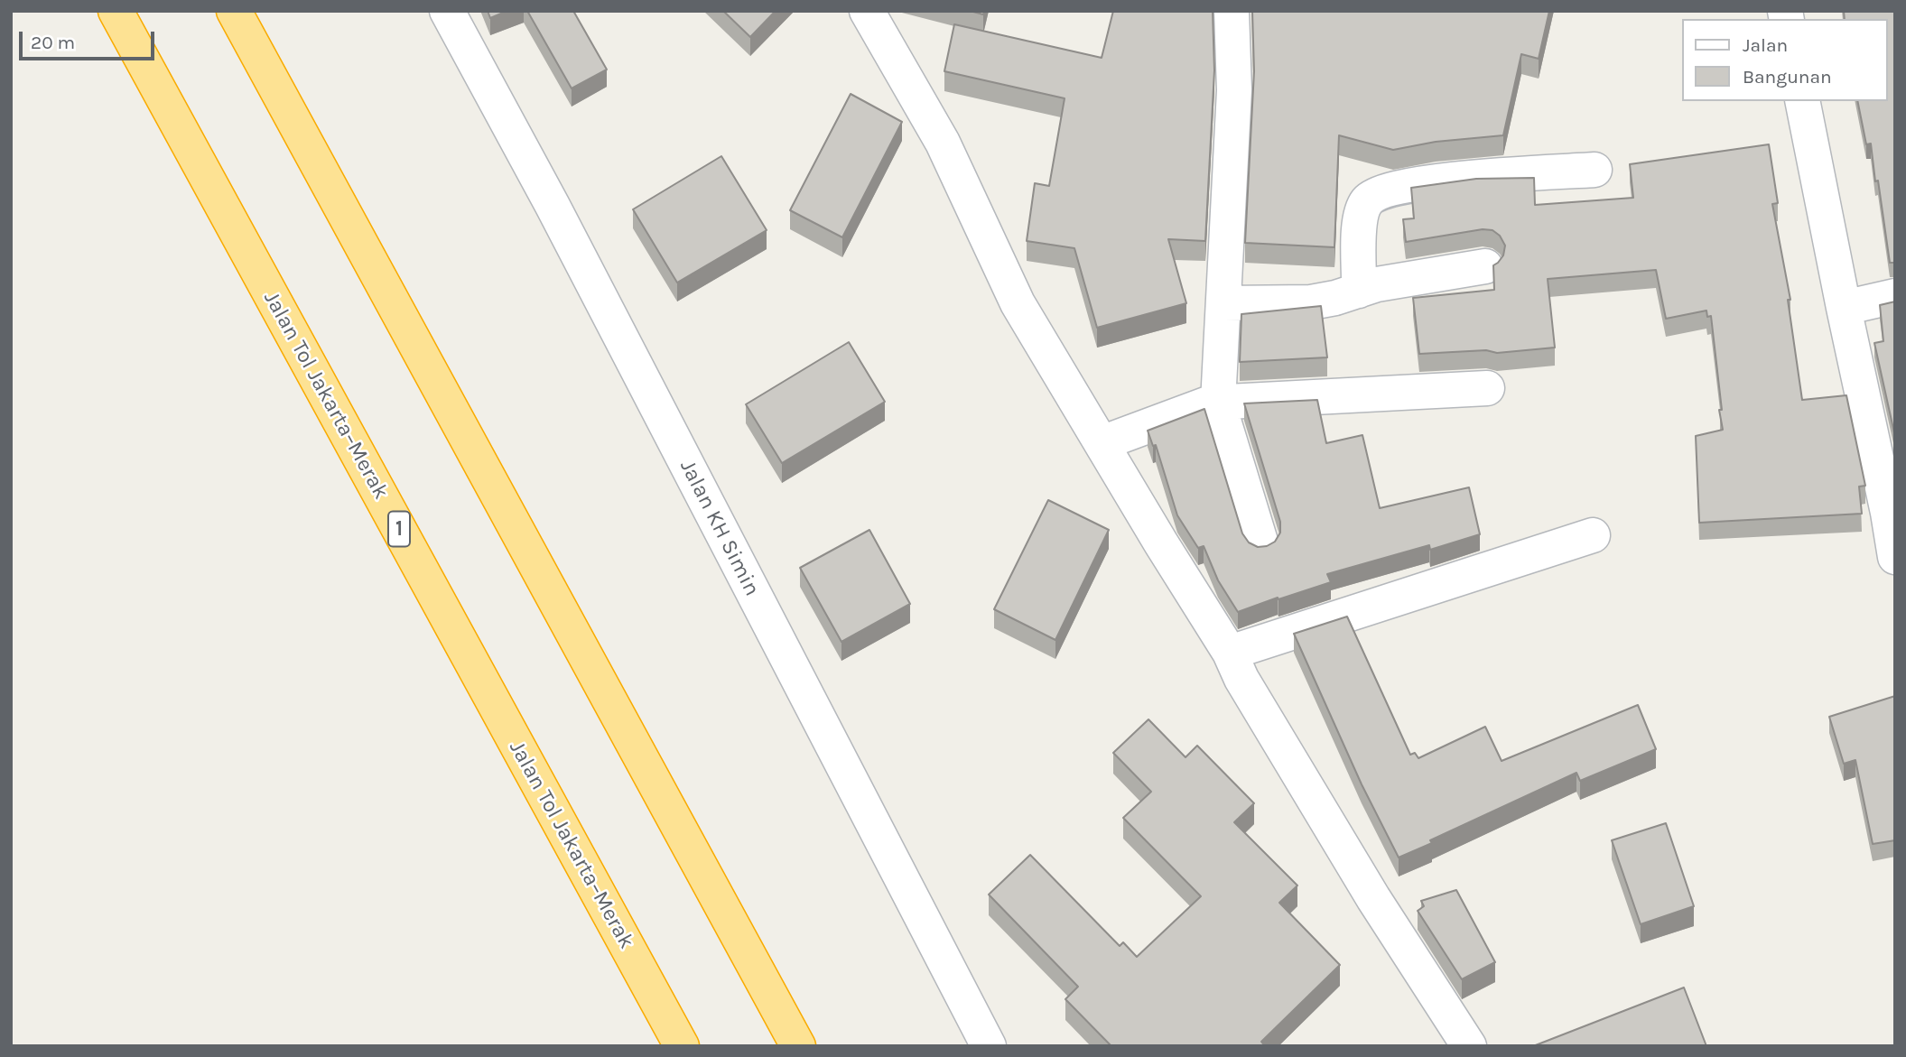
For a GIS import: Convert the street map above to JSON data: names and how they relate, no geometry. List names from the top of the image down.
{
  "streets": {
    "highway": ["Jalan Tol Jakarta–Merak", "1"],
    "street": ["Jalan KH Simin"]
  },
  "legend": ["Jalan", "Bangunan"],
  "scale_bar": "20 m"
}
